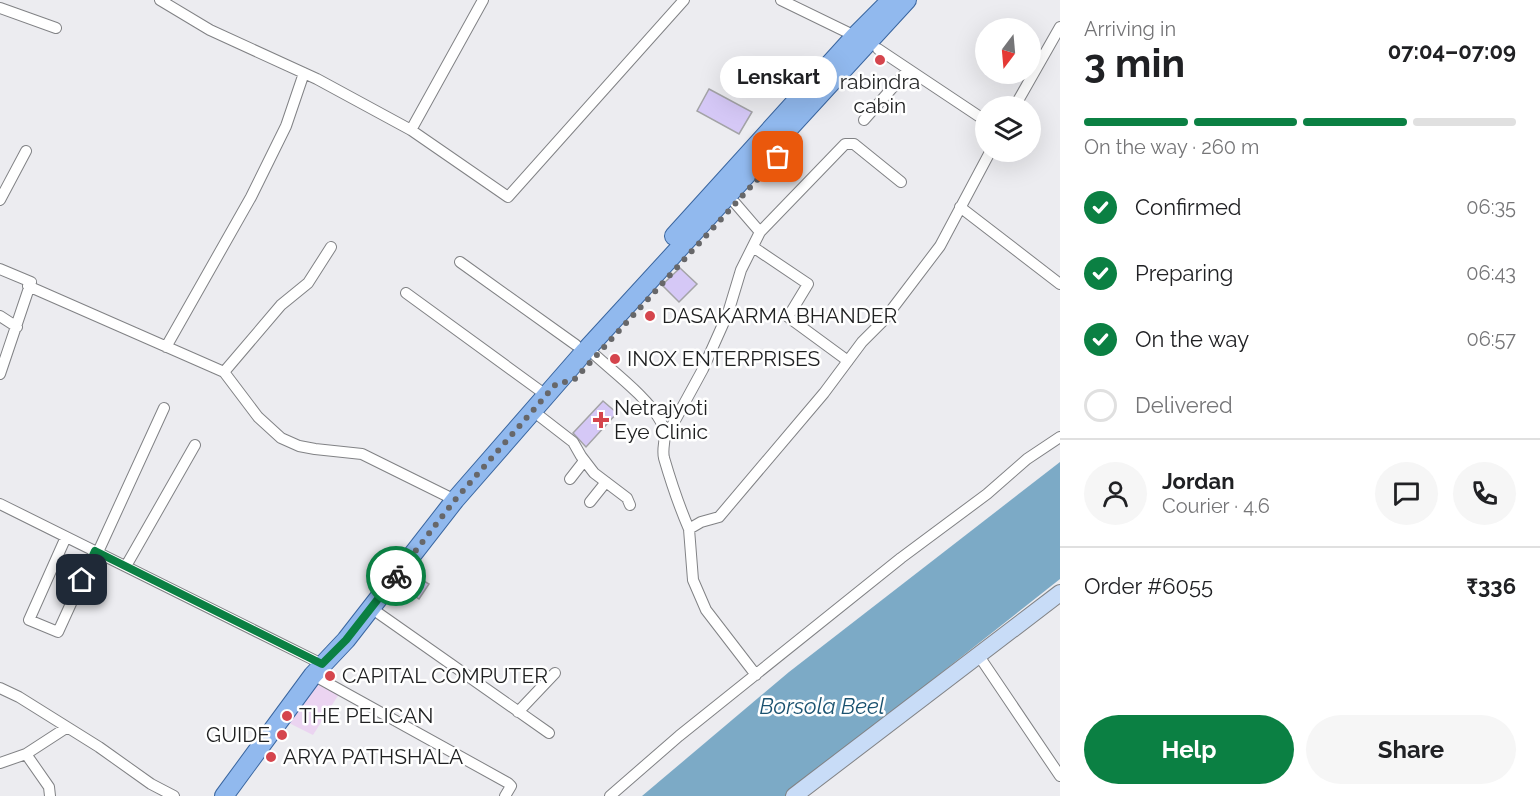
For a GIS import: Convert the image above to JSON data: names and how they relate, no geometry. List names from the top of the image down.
{
  "water": ["Borsola Beel"],
  "places": {
    "other": [
      "rabindra cabin",
      "Lenskart",
      "DASAKARMA BHANDER",
      "INOX ENTERPRISES",
      "CAPITAL COMPUTER",
      "THE PELICAN",
      "GUIDE",
      "ARYA PATHSHALA"
    ],
    "health": ["Netrajyoti Eye Clinic"]
  },
  "north": "bottom",
  "page": {
    "heading": ["3 min", "Arriving in", "07:04–07:09"],
    "panel": [
      "Jordan",
      "Courier · 4.6",
      "Order #6055",
      "₹336"
    ],
    "bubble": "Lenskart",
    "bar": "On the way · 260 m",
    "list": [
      ["Confirmed", "06:35"],
      ["Preparing", "06:43"],
      ["On the way", "06:57"],
      "Delivered"
    ],
    "buttons": ["Help", "Share"]
  }
}
